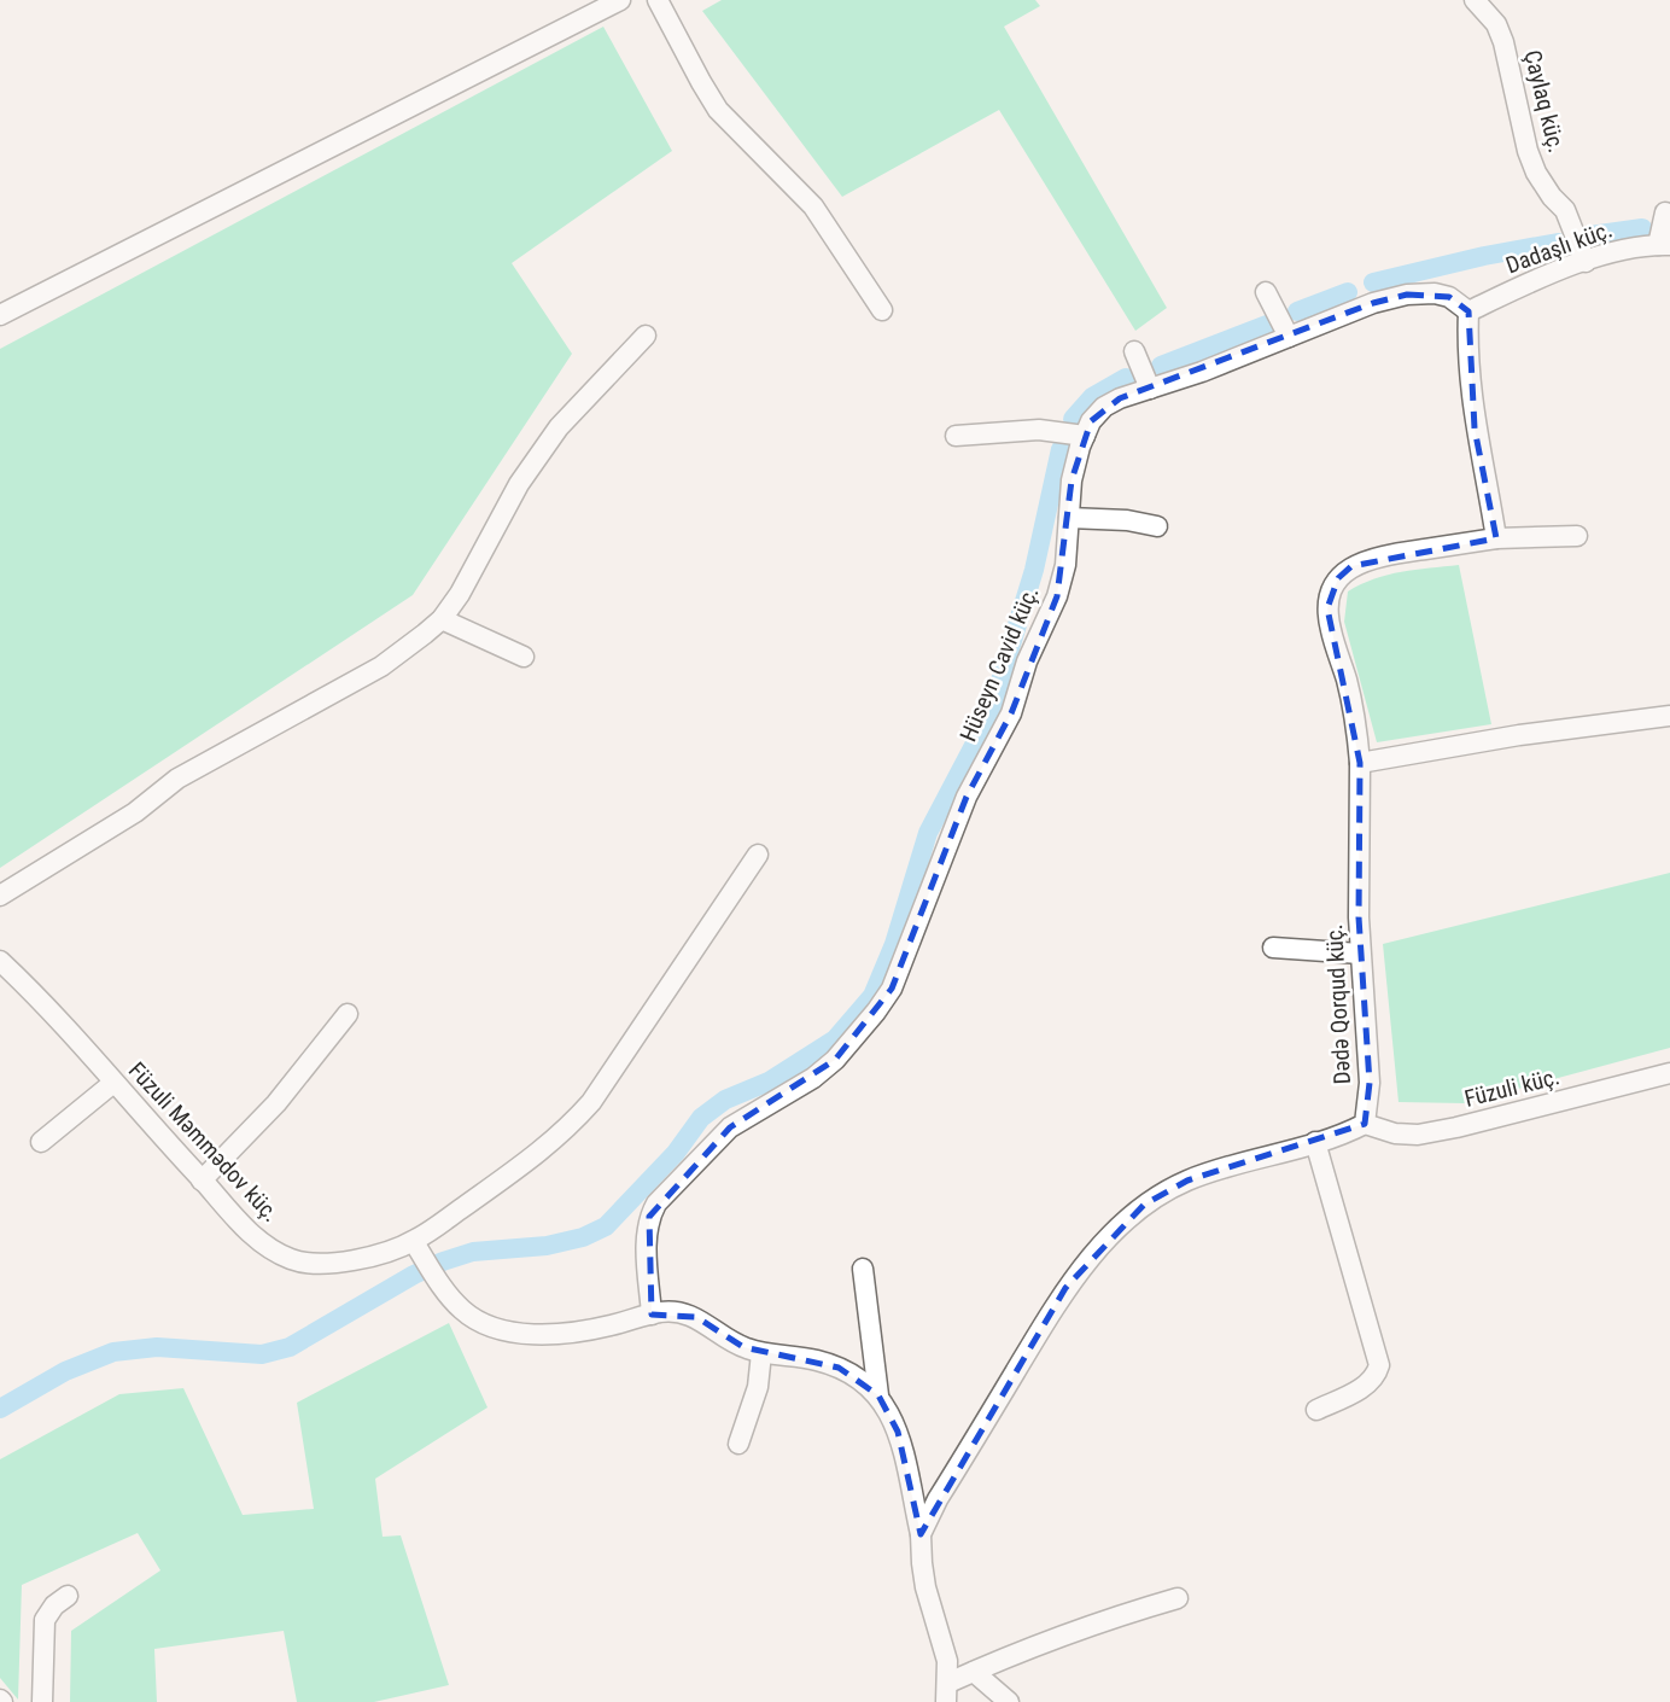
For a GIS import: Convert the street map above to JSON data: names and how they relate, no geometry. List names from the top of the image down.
{
  "streets": {
    "street": [
      "Çaylaq küç.",
      "Dadaşlı küç.",
      "Hüseyn Cavid küç.",
      "Dədə Qorqud küç.",
      "Füzuli küç.",
      "Füzuli Məmmədov küç."
    ]
  },
  "crossings": [
    ["Çaylaq küç.", "Dadaşlı küç."],
    ["Dadaşlı küç.", "Hüseyn Cavid küç."],
    ["Dədə Qorqud küç.", "Füzuli küç."]
  ]
}
